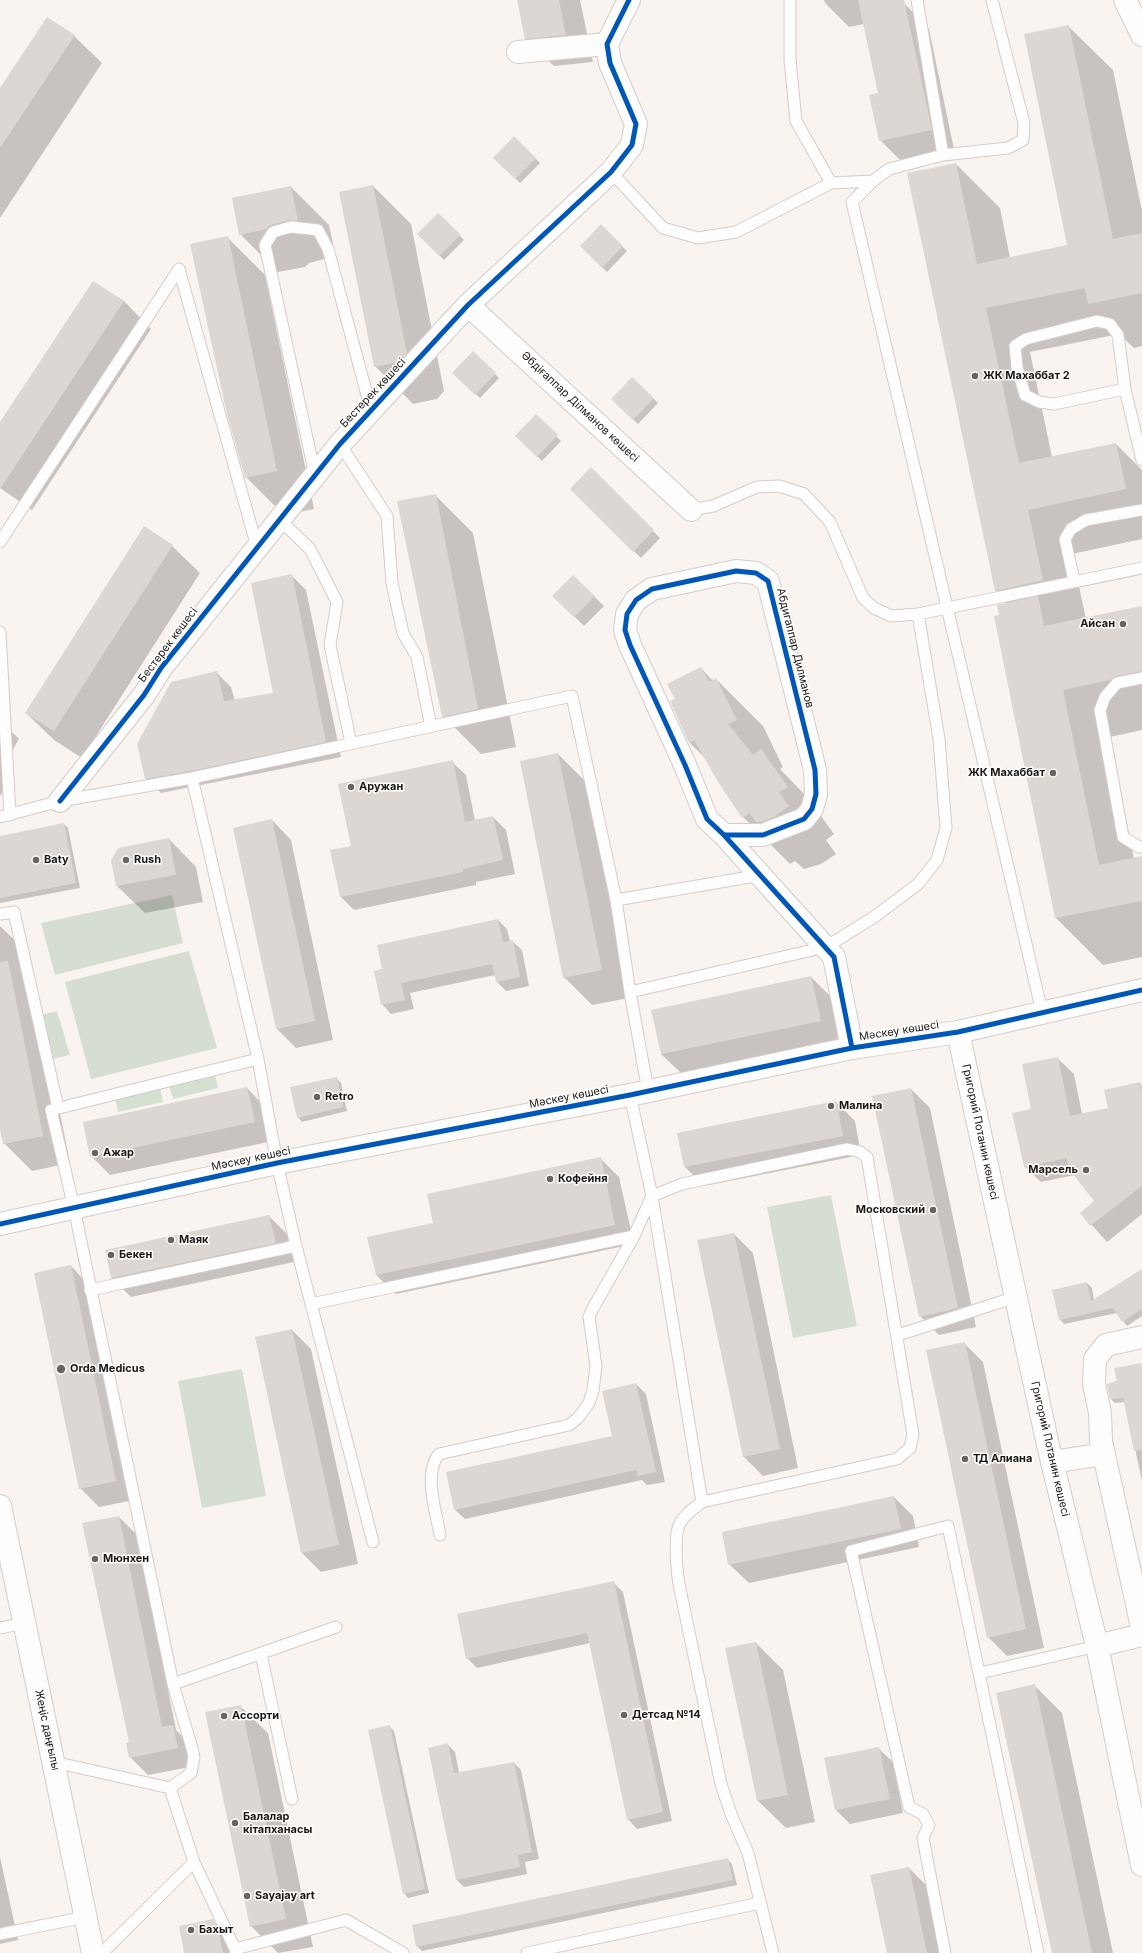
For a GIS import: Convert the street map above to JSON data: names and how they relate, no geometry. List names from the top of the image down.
{
  "streets": {
    "street": [
      "Бестерек көшесі",
      "Әбдіғаппар Ділманов көшесі",
      "Абдигаппар Дилманов",
      "Мәскеу көшесі",
      "Григорий Потанин көшесі",
      "Жеңіс даңғылы"
    ]
  },
  "crossings": [
    ["Бестерек көшесі", "Әбдіғаппар Ділманов көшесі"],
    ["Мәскеу көшесі", "Григорий Потанин көшесі"]
  ],
  "places": [
    "ЖК Махаббат 2",
    "Айсан",
    "ЖК Махаббат",
    "Аружан",
    "Baty",
    "Rush",
    "Retro",
    "Малина",
    "Ажар",
    "Марсель",
    "Кофейня",
    "Московский",
    "Маяк",
    "Бекен",
    "Orda Medicus",
    "ТД Алиана",
    "Мюнхен",
    "Детсад №14",
    "Ассорти",
    "Балалар кітапханасы",
    "Sayajay аrt",
    "Бахыт"
  ]
}
